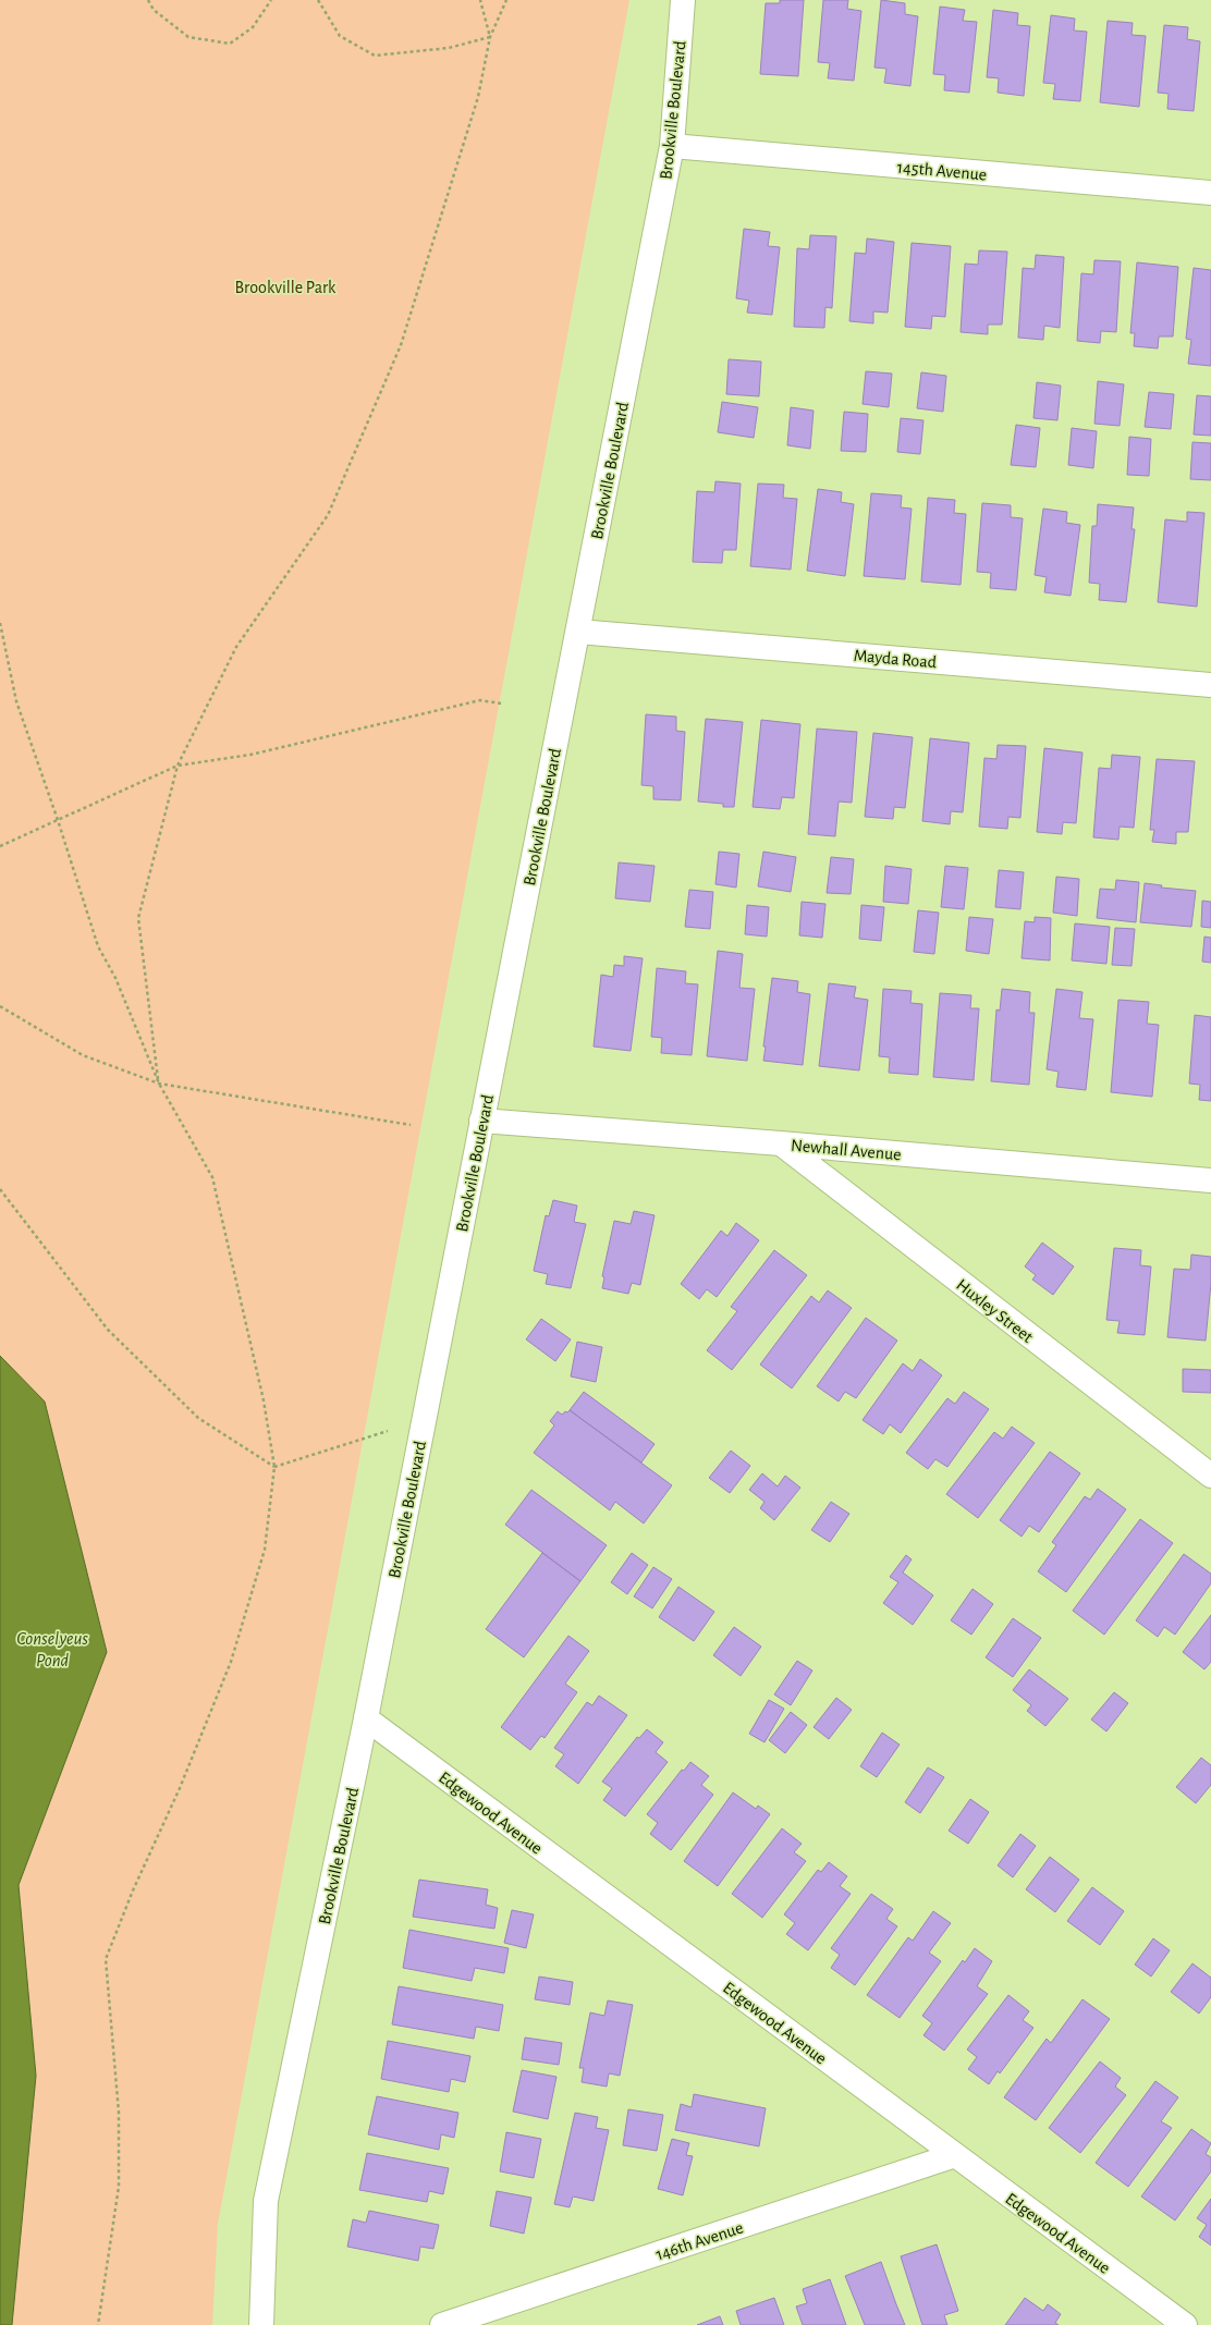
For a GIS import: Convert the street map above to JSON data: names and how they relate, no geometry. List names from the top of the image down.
{
  "streets": {
    "street": [
      "Brookville Boulevard",
      "145th Avenue",
      "Mayda Road",
      "Newhall Avenue",
      "Huxley Street",
      "Edgewood Avenue",
      "146th Avenue"
    ]
  },
  "crossings": [
    ["Brookville Boulevard", "145th Avenue"],
    ["Brookville Boulevard", "Mayda Road"],
    ["Brookville Boulevard", "Newhall Avenue"],
    ["Brookville Boulevard", "Edgewood Avenue"],
    ["Newhall Avenue", "Huxley Street"],
    ["Edgewood Avenue", "146th Avenue"]
  ],
  "water": ["Conselyeus Pond"],
  "parks": ["Brookville Park"]
}
